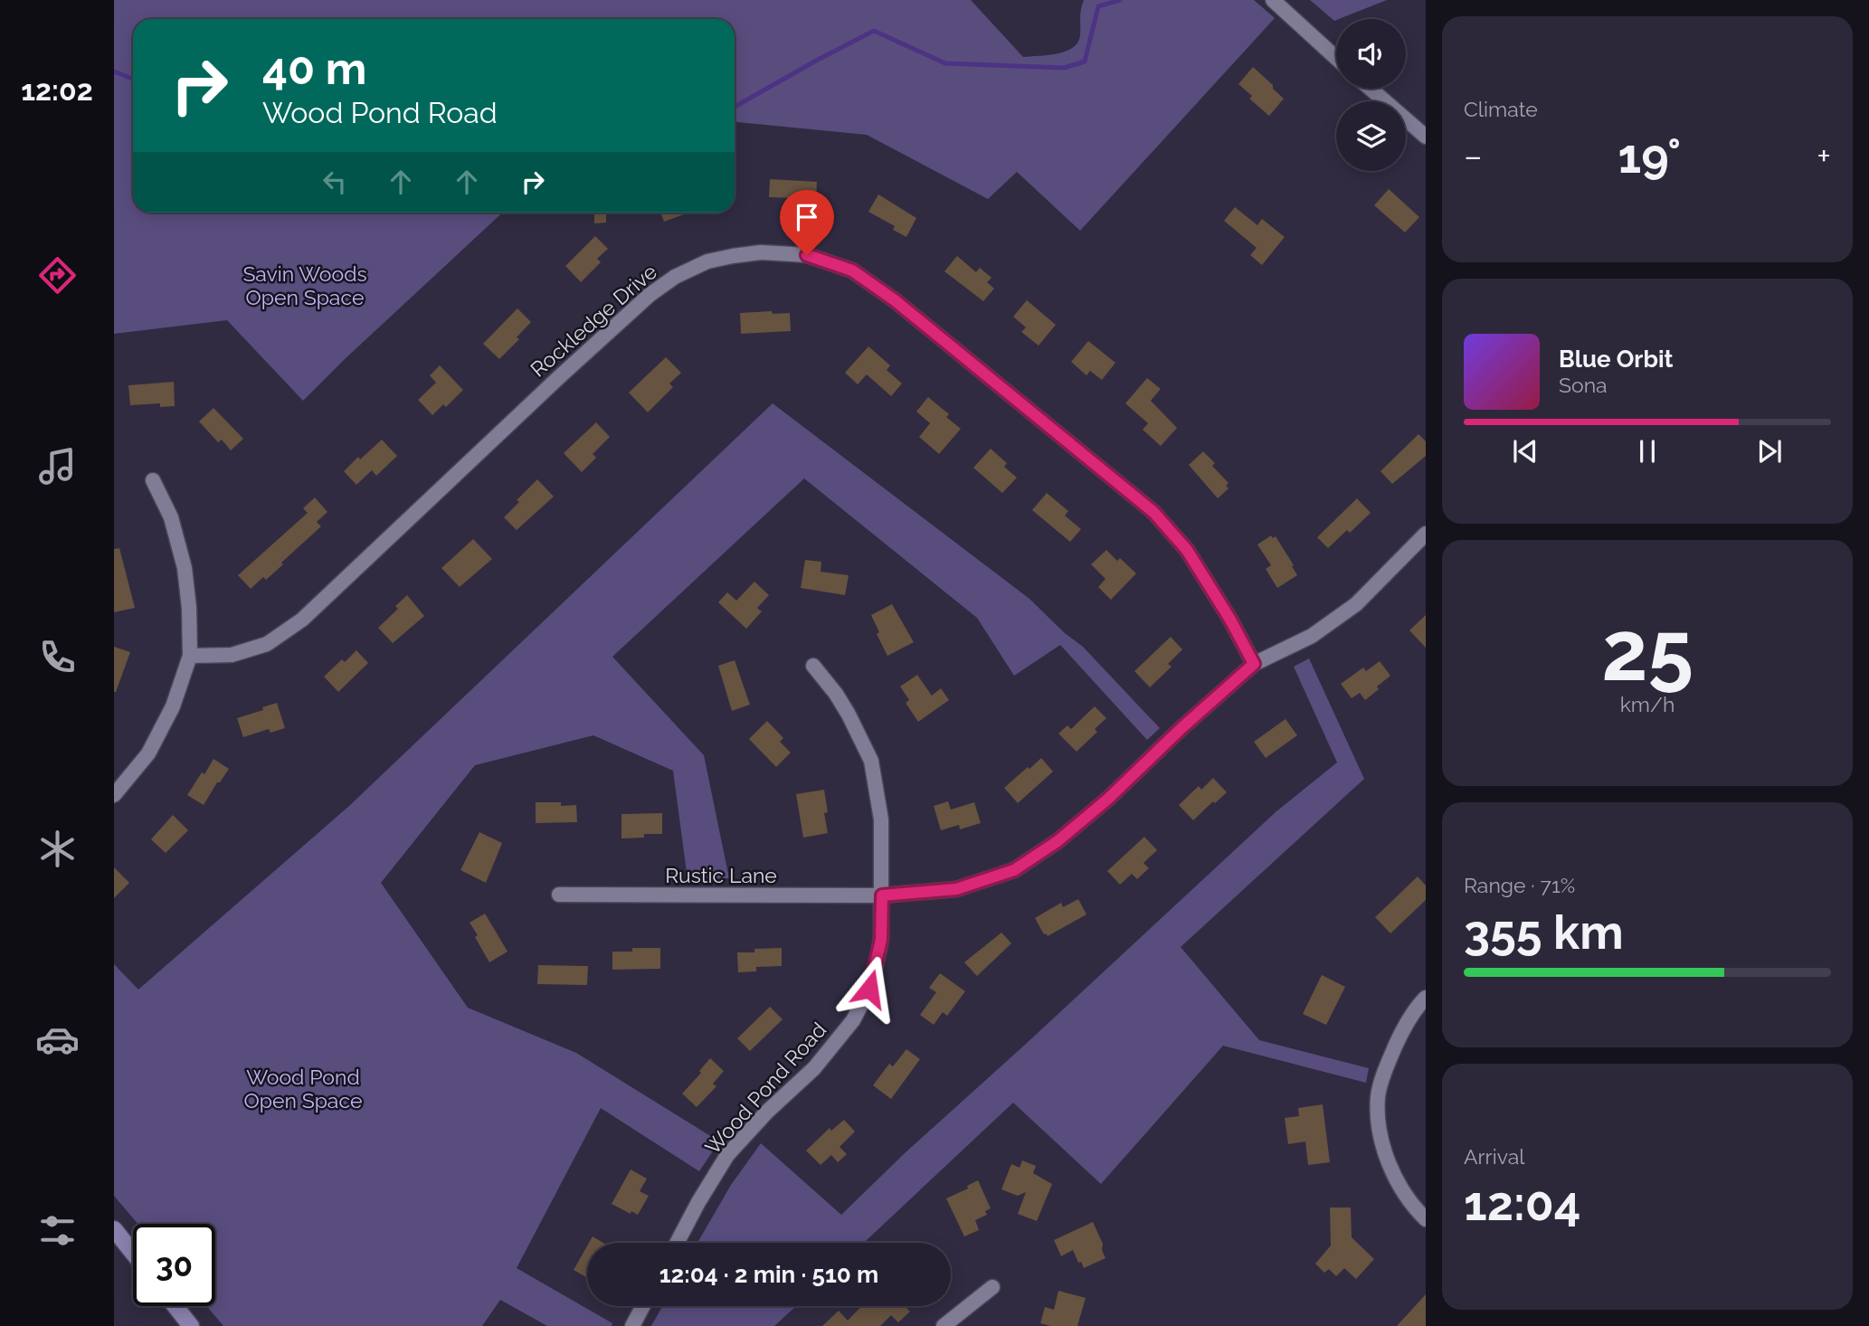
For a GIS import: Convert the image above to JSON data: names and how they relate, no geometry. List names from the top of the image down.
{
  "streets": {
    "street": ["Rockledge Drive", "Rustic Lane", "Wood Pond Road"]
  },
  "crossings": [
    ["Rustic Lane", "Wood Pond Road"]
  ],
  "parks": ["Savin Woods Open Space", "Wood Pond Open Space"],
  "page": {
    "tabs": "12:02",
    "tile": [
      "Climate",
      ["25", "km/h"],
      ["Range · 71%", "355 km"],
      ["Arrival", "12:04"]
    ],
    "turn": ["40 m", "Wood Pond Road"],
    "heat": ["−", "19°", "+"],
    "song": ["Blue Orbit", "Sona"],
    "limit": "30",
    "trip": "12:04 · 2 min · 510 m"
  }
}
